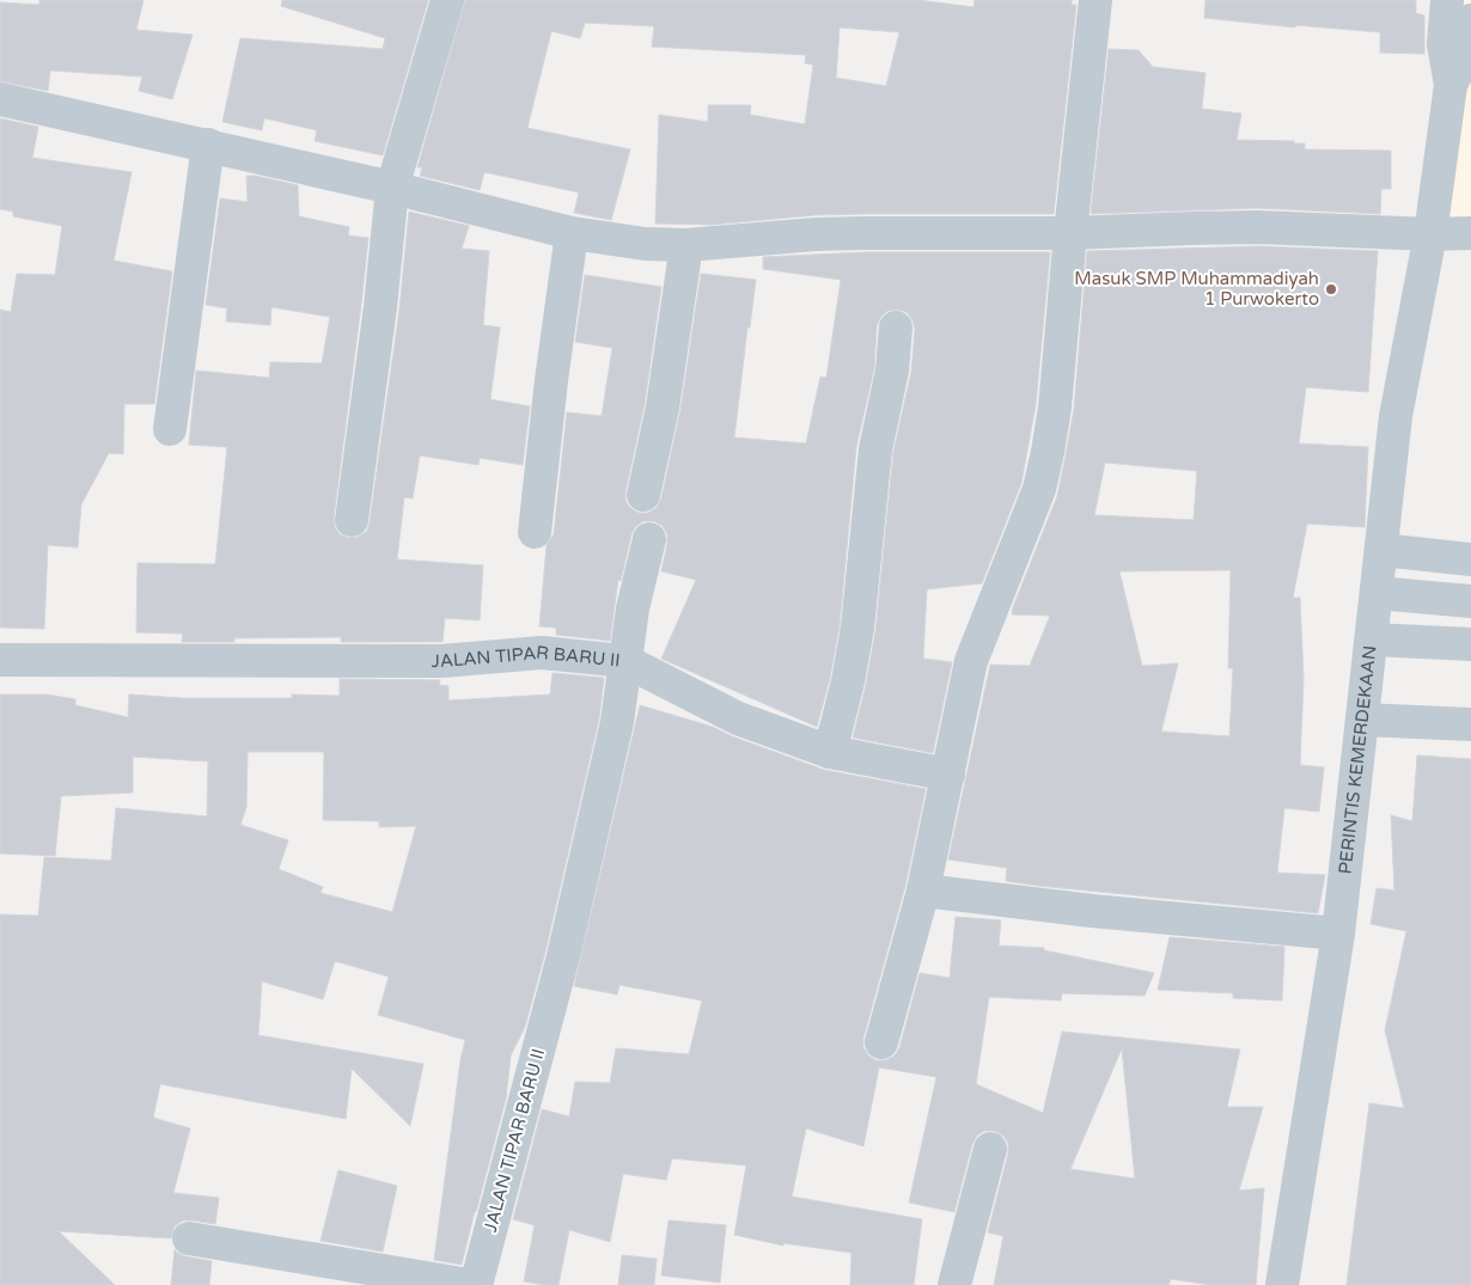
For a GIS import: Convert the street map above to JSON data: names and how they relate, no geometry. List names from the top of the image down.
{
  "streets": {
    "street": ["JALAN TIPAR BARU II", "PERINTIS KEMERDEKAAN"]
  },
  "places": ["Masuk SMP Muhammadiyah 1 Purwokerto"]
}
